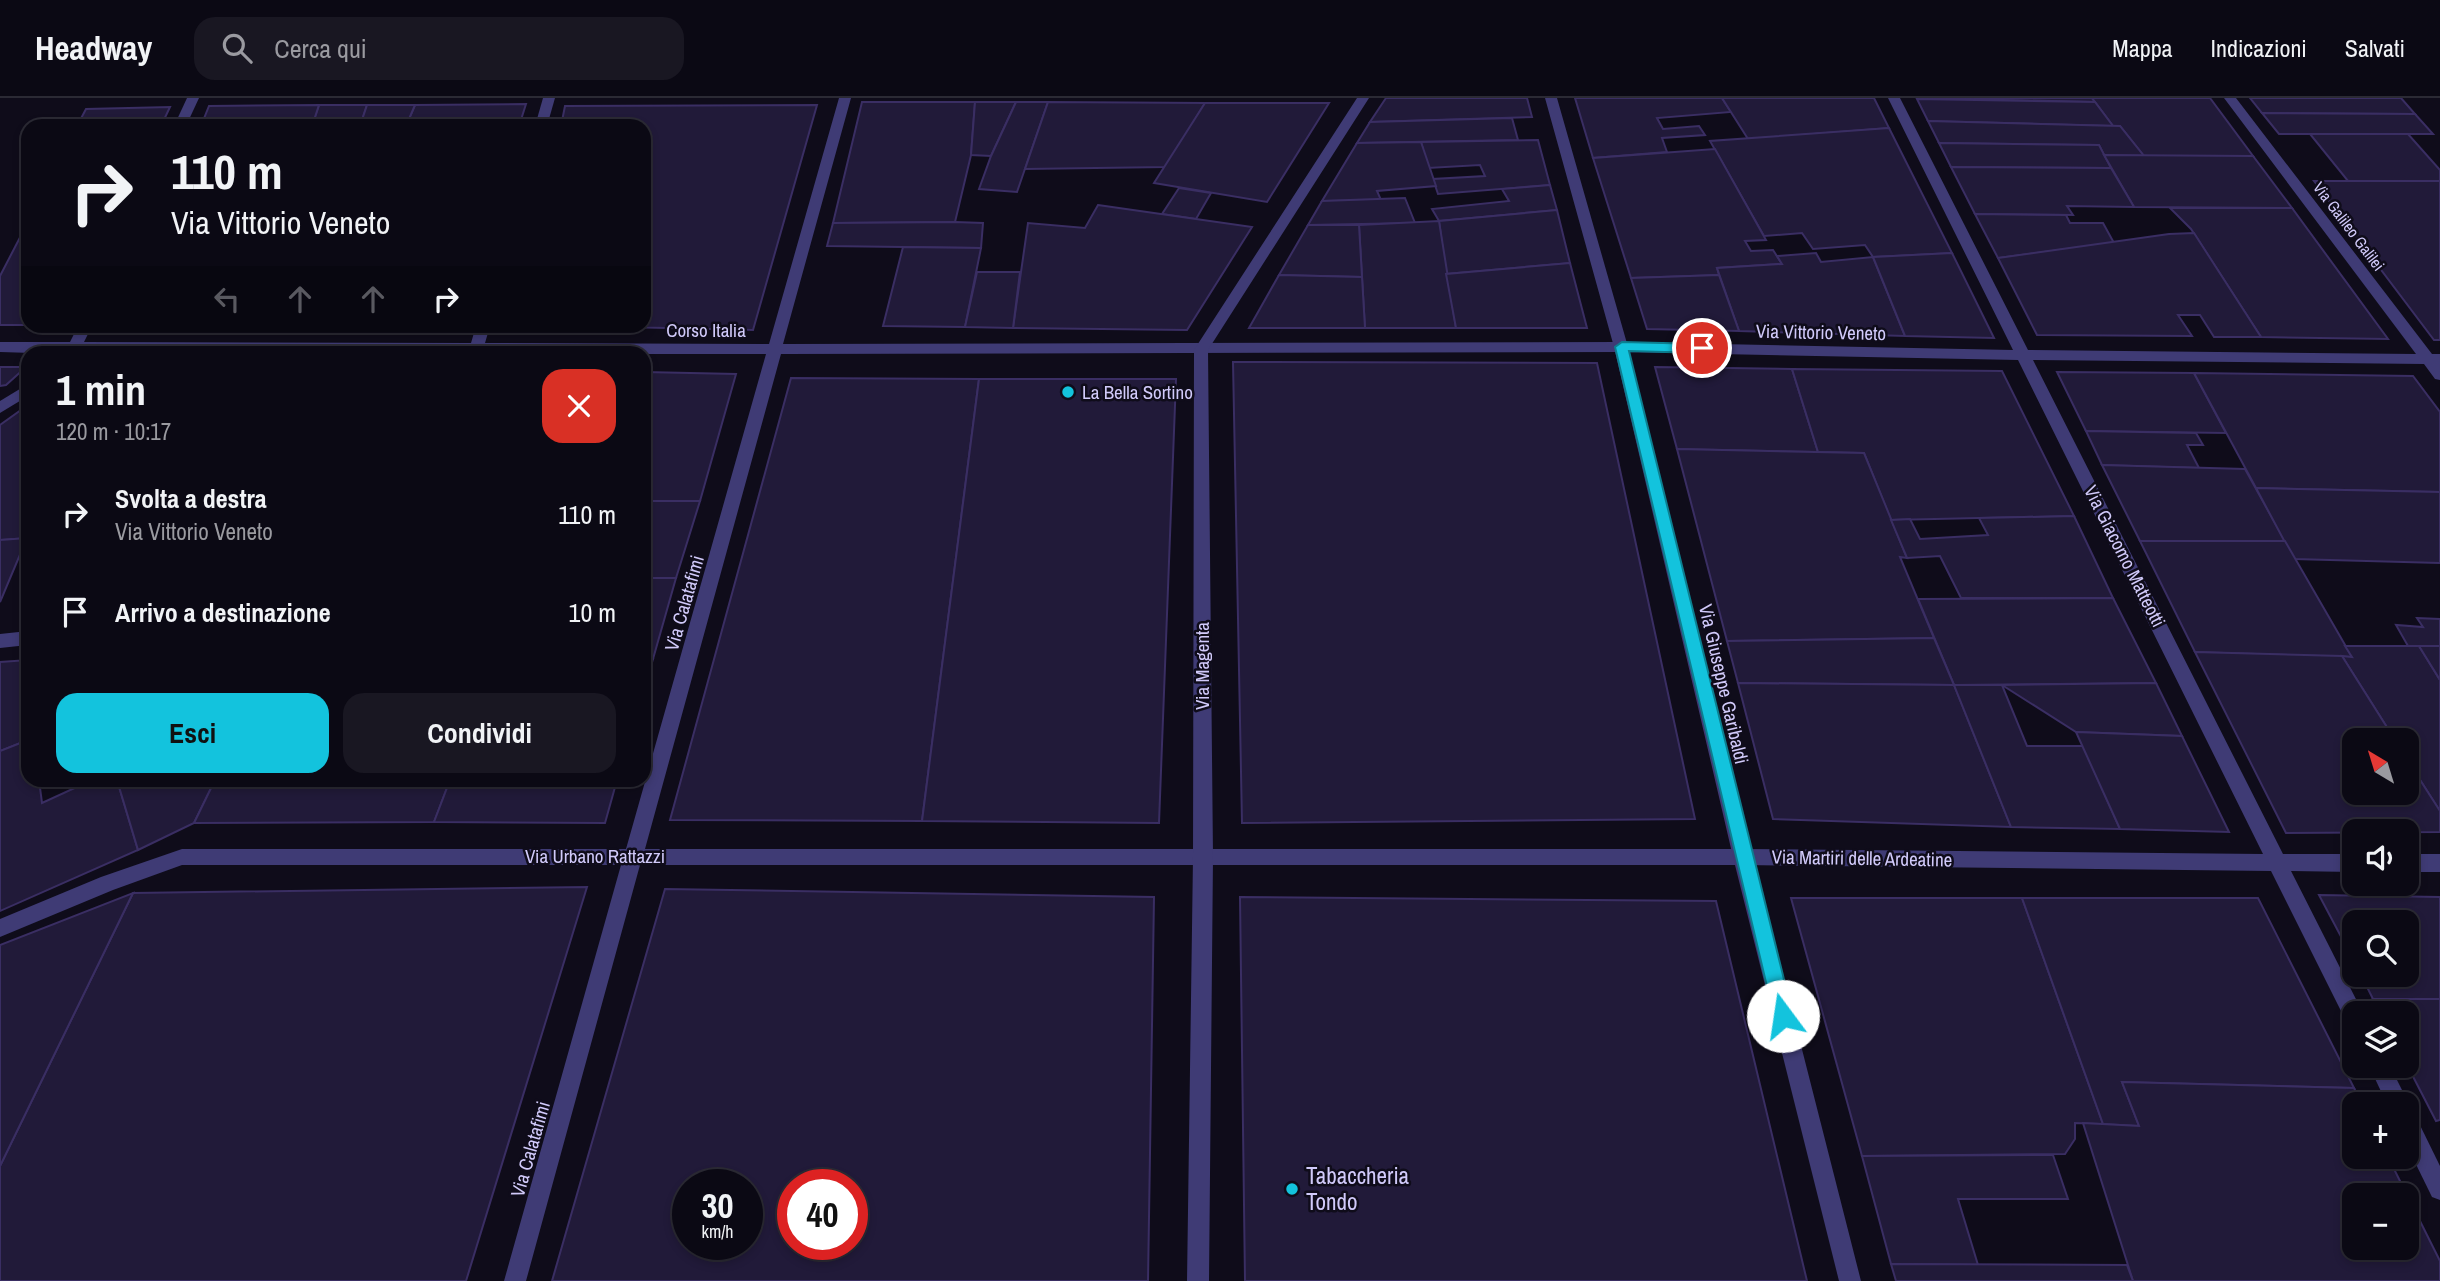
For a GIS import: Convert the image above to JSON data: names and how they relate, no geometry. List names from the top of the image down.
{
  "streets": {
    "street": [
      "Via Galileo Galilei",
      "Corso Italia",
      "Via Vittorio Veneto",
      "Via Giacomo Matteotti",
      "Via Calatafimi",
      "Via Magenta",
      "Via Giuseppe Garibaldi",
      "Via Urbano Rattazzi",
      "Via Martiri delle Ardeatine"
    ]
  },
  "crossings": [
    ["Via Galileo Galilei", "Via Vittorio Veneto"],
    ["Corso Italia", "Via Vittorio Veneto"],
    ["Corso Italia", "Via Calatafimi"],
    ["Corso Italia", "Via Magenta"],
    ["Via Vittorio Veneto", "Via Giacomo Matteotti"],
    ["Via Vittorio Veneto", "Via Magenta"],
    ["Via Vittorio Veneto", "Via Giuseppe Garibaldi"],
    ["Via Giacomo Matteotti", "Via Martiri delle Ardeatine"],
    ["Via Calatafimi", "Via Urbano Rattazzi"],
    ["Via Magenta", "Via Urbano Rattazzi"],
    ["Via Magenta", "Via Martiri delle Ardeatine"],
    ["Via Giuseppe Garibaldi", "Via Martiri delle Ardeatine"],
    ["Via Urbano Rattazzi", "Via Martiri delle Ardeatine"]
  ],
  "places": ["La Bella Sortino", "Tabaccheria Tondo"],
  "north": "top left",
  "page": {
    "header": "Headway",
    "search": "Cerca qui",
    "nav": ["Mappa", "Indicazioni", "Salvati"],
    "turn": ["110 m", "Via Vittorio Veneto"],
    "heading": ["1 min", "120 m · 10:17"],
    "list": [
      {
        "name": "Svolta a destra",
        "note": "Via Vittorio Veneto",
        "value": "110 m"
      },
      {
        "name": "Arrivo a destinazione",
        "value": "10 m"
      }
    ],
    "buttons": ["Esci", "Condividi"],
    "map_buttons": ["+", "−"],
    "speed": "30 km/h",
    "limit": "40"
  }
}
